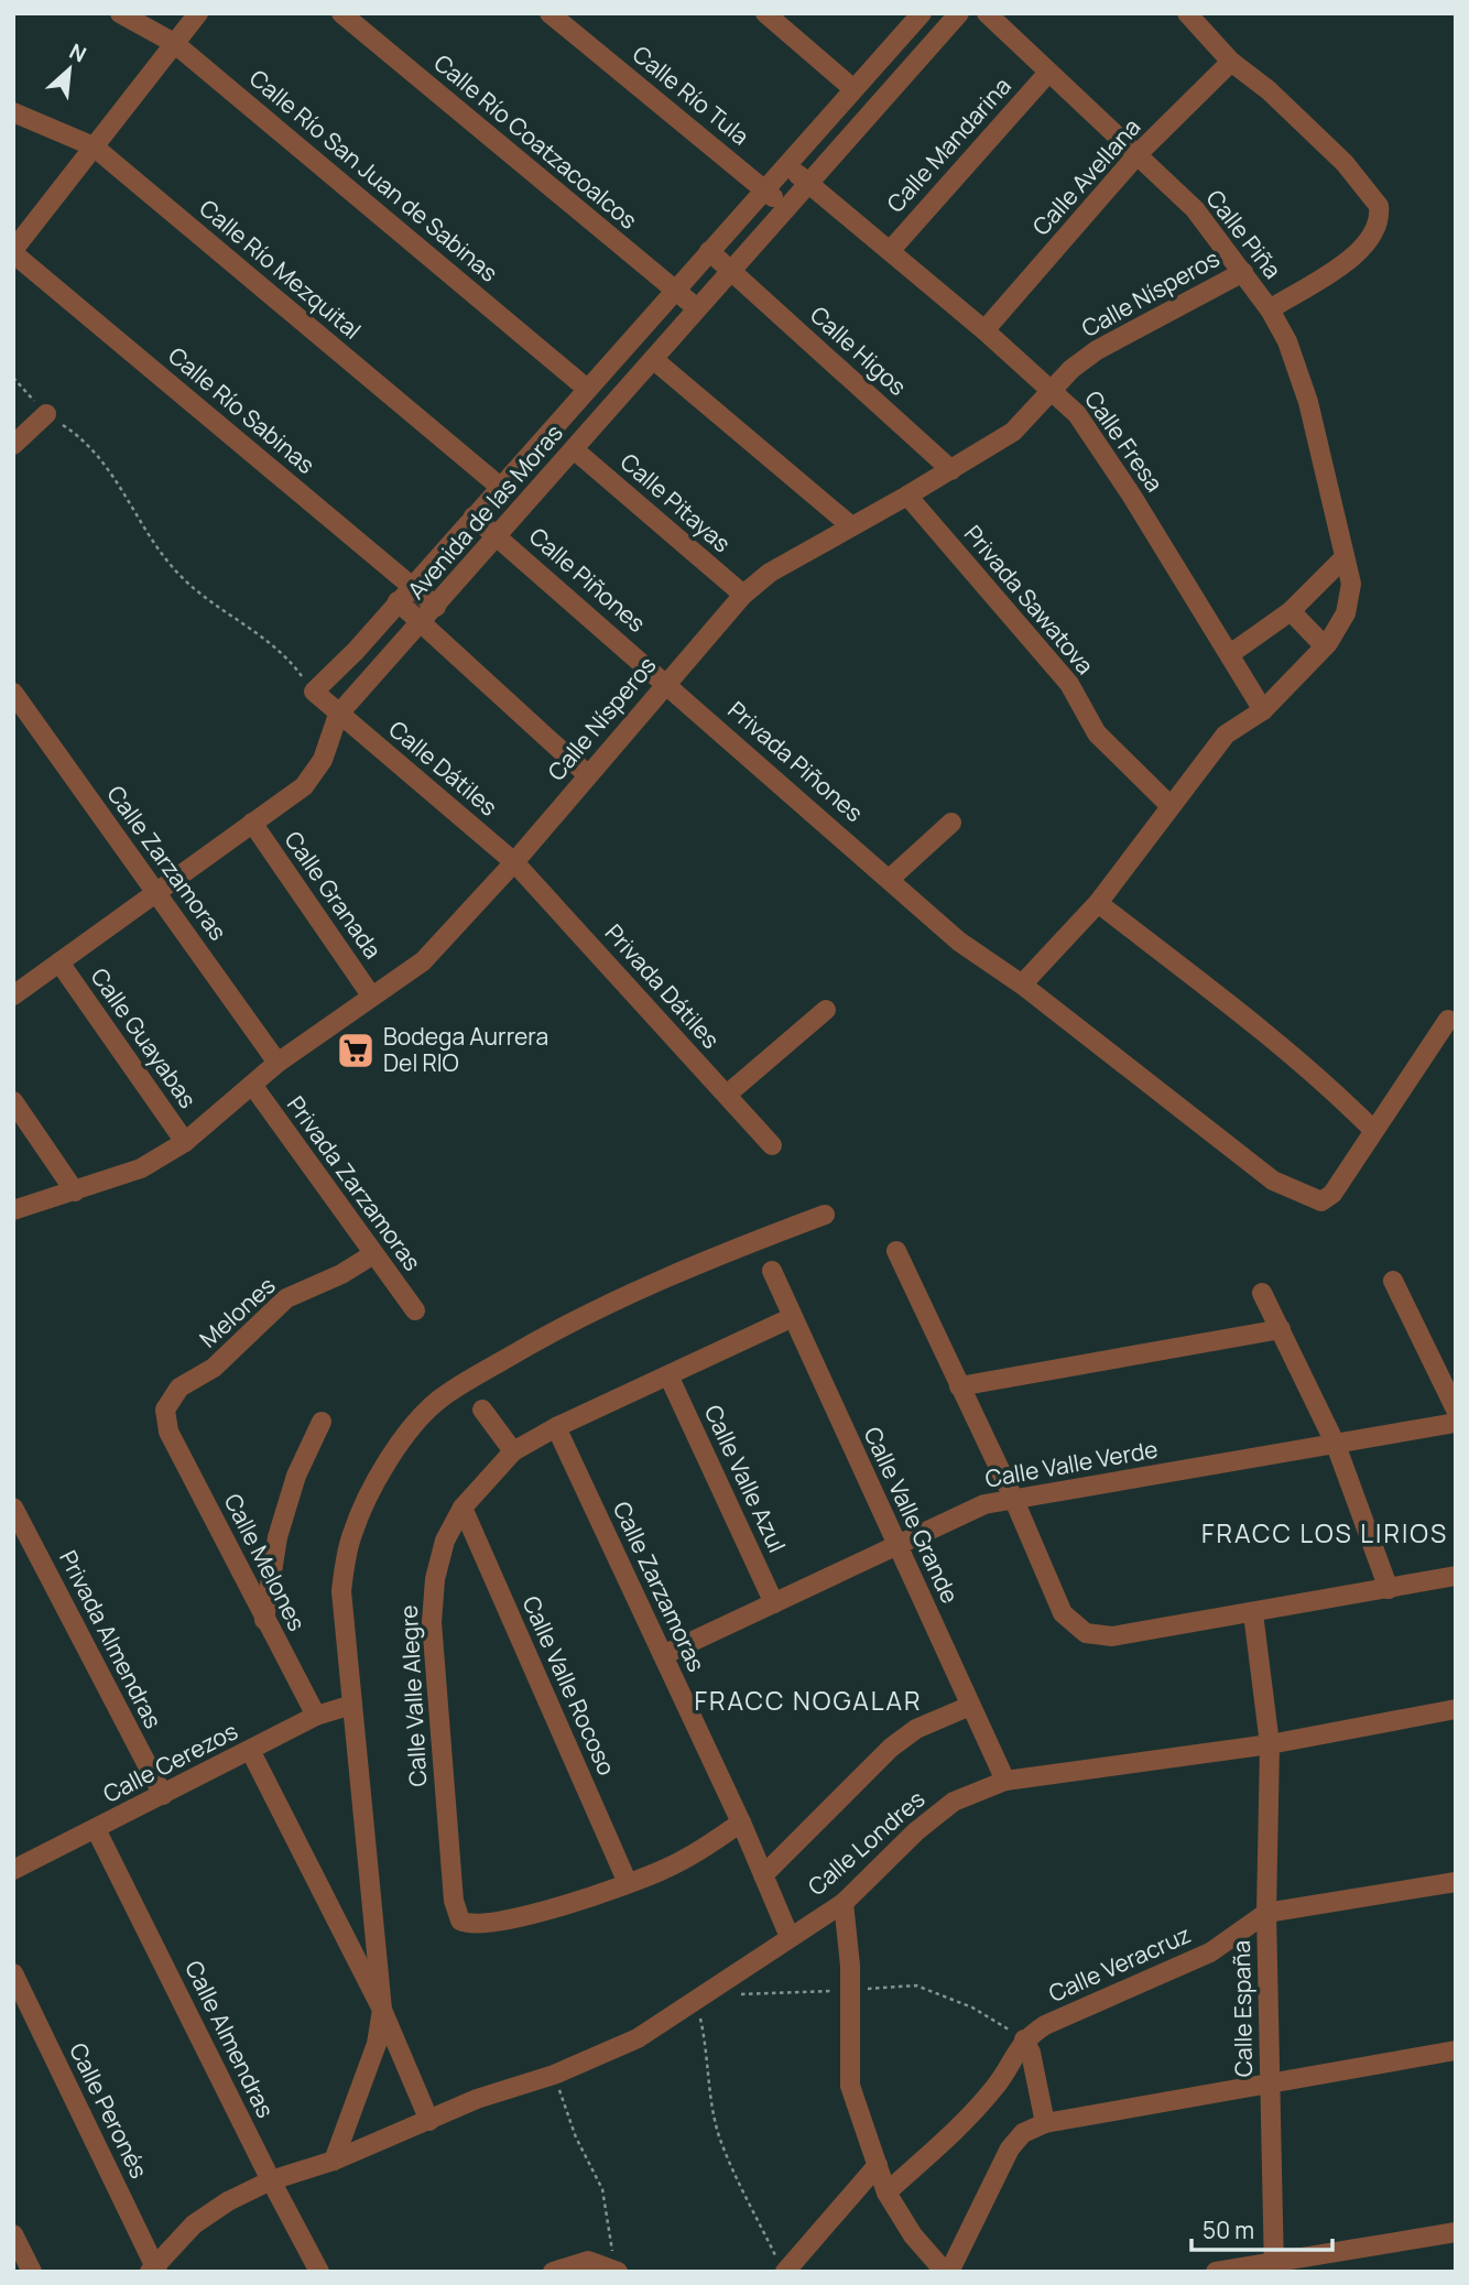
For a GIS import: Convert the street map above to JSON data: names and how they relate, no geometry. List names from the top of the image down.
{
  "streets": {
    "street": [
      "Calle Río Tula",
      "Calle Río Coatzacoalcos",
      "Calle Mandarina",
      "Calle Río San Juan de Sabinas",
      "Calle Avellana",
      "Calle Piña",
      "Calle Río Mezquital",
      "Calle Nísperos",
      "Calle Higos",
      "Calle Río Sabinas",
      "Calle Fresa",
      "Calle Pitayas",
      "Avenida de las Moras",
      "Calle Piñones",
      "Privada Sawatova",
      "Privada Piñones",
      "Calle Dátiles",
      "Calle Zarzamoras",
      "Calle Granada",
      "Privada Dátiles",
      "Calle Guayabas",
      "Privada Zarzamoras",
      "Melones",
      "Calle Valle Verde",
      "Calle Valle Azul",
      "Calle Valle Grande",
      "Calle Melones",
      "Privada Almendras",
      "Calle Valle Rocoso",
      "Calle Valle Alegre",
      "Calle Cerezos",
      "Calle Londres",
      "Calle Veracruz",
      "Calle España",
      "Calle Almendras",
      "Calle Peronés"
    ]
  },
  "crossings": [
    ["Calle Río Tula", "Avenida de las Moras"],
    ["Calle Río Coatzacoalcos", "Avenida de las Moras"],
    ["Calle Mandarina", "Calle Piña"],
    ["Calle Mandarina", "Calle Fresa"],
    ["Calle Río San Juan de Sabinas", "Avenida de las Moras"],
    ["Calle Avellana", "Calle Piña"],
    ["Calle Avellana", "Calle Fresa"],
    ["Calle Piña", "Calle Nísperos"],
    ["Calle Piña", "Calle Fresa"],
    ["Calle Piña", "Privada Sawatova"],
    ["Calle Piña", "Privada Piñones"],
    ["Calle Río Mezquital", "Avenida de las Moras"],
    ["Calle Nísperos", "Calle Higos"],
    ["Calle Nísperos", "Calle Fresa"],
    ["Calle Nísperos", "Calle Pitayas"],
    ["Calle Nísperos", "Calle Piñones"],
    ["Calle Nísperos", "Privada Sawatova"],
    ["Calle Nísperos", "Privada Piñones"],
    ["Calle Nísperos", "Calle Dátiles"],
    ["Calle Nísperos", "Calle Zarzamoras"],
    ["Calle Nísperos", "Calle Granada"],
    ["Calle Nísperos", "Privada Dátiles"],
    ["Calle Nísperos", "Calle Guayabas"],
    ["Calle Nísperos", "Privada Zarzamoras"],
    ["Calle Higos", "Avenida de las Moras"],
    ["Calle Río Sabinas", "Avenida de las Moras"],
    ["Calle Fresa", "Avenida de las Moras"],
    ["Calle Pitayas", "Avenida de las Moras"],
    ["Avenida de las Moras", "Calle Piñones"],
    ["Avenida de las Moras", "Calle Dátiles"],
    ["Avenida de las Moras", "Calle Zarzamoras"],
    ["Avenida de las Moras", "Calle Granada"],
    ["Avenida de las Moras", "Calle Guayabas"],
    ["Calle Piñones", "Privada Piñones"],
    ["Calle Dátiles", "Privada Dátiles"],
    ["Calle Zarzamoras", "Calle Valle Verde"],
    ["Calle Zarzamoras", "Calle Valle Alegre"],
    ["Calle Zarzamoras", "Calle Londres"],
    ["Privada Zarzamoras", "Melones"],
    ["Melones", "Calle Melones"],
    ["Calle Valle Verde", "Calle Valle Azul"],
    ["Calle Valle Verde", "Calle Valle Grande"],
    ["Calle Valle Azul", "Calle Valle Alegre"],
    ["Calle Valle Grande", "Calle Valle Alegre"],
    ["Calle Valle Grande", "Calle Londres"],
    ["Calle Melones", "Calle Cerezos"],
    ["Privada Almendras", "Calle Cerezos"],
    ["Calle Valle Rocoso", "Calle Valle Alegre"],
    ["Calle Cerezos", "Calle Almendras"],
    ["Calle Londres", "Calle España"],
    ["Calle Londres", "Calle Almendras"],
    ["Calle Londres", "Calle Peronés"],
    ["Calle Veracruz", "Calle España"]
  ],
  "districts": ["FRACC LOS LIRIOS", "FRACC NOGALAR"],
  "places": {
    "supermarket": ["Bodega Aurrera Del RIO"]
  },
  "scale_bar": "50 m",
  "north": "top right"
}
